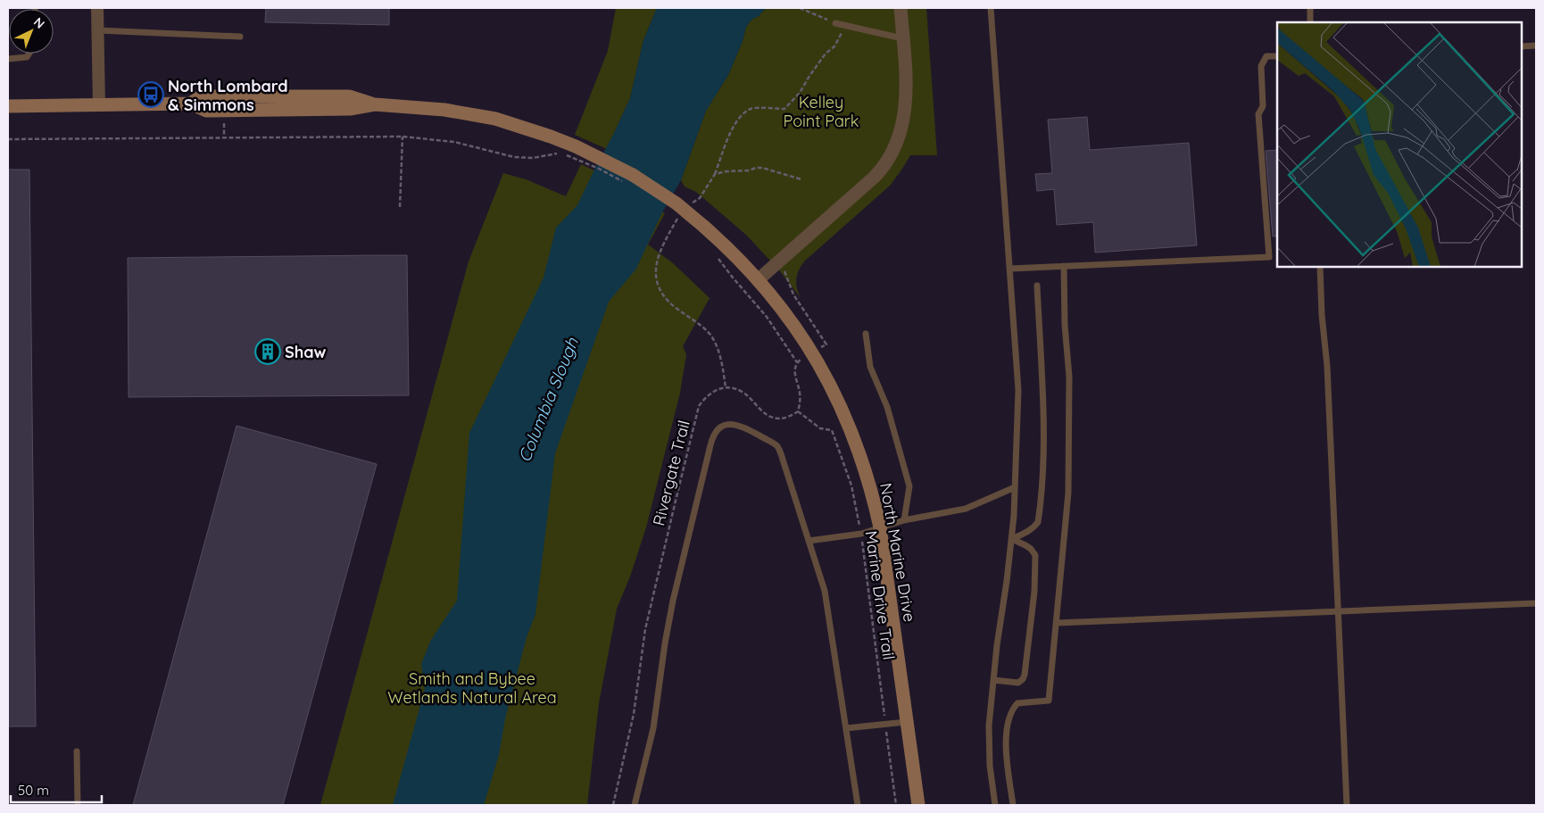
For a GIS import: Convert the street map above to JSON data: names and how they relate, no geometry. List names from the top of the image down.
{
  "streets": {
    "main road": ["North Marine Drive"],
    "path": ["Rivergate Trail", "Marine Drive Trail"]
  },
  "water": ["Columbia Slough"],
  "parks": ["Kelley Point Park", "Smith and Bybee Wetlands Natural Area"],
  "places": {
    "bus stop": ["North Lombard & Simmons"],
    "building": ["Shaw"]
  },
  "scale_bar": "50 m",
  "north": "top right"
}
